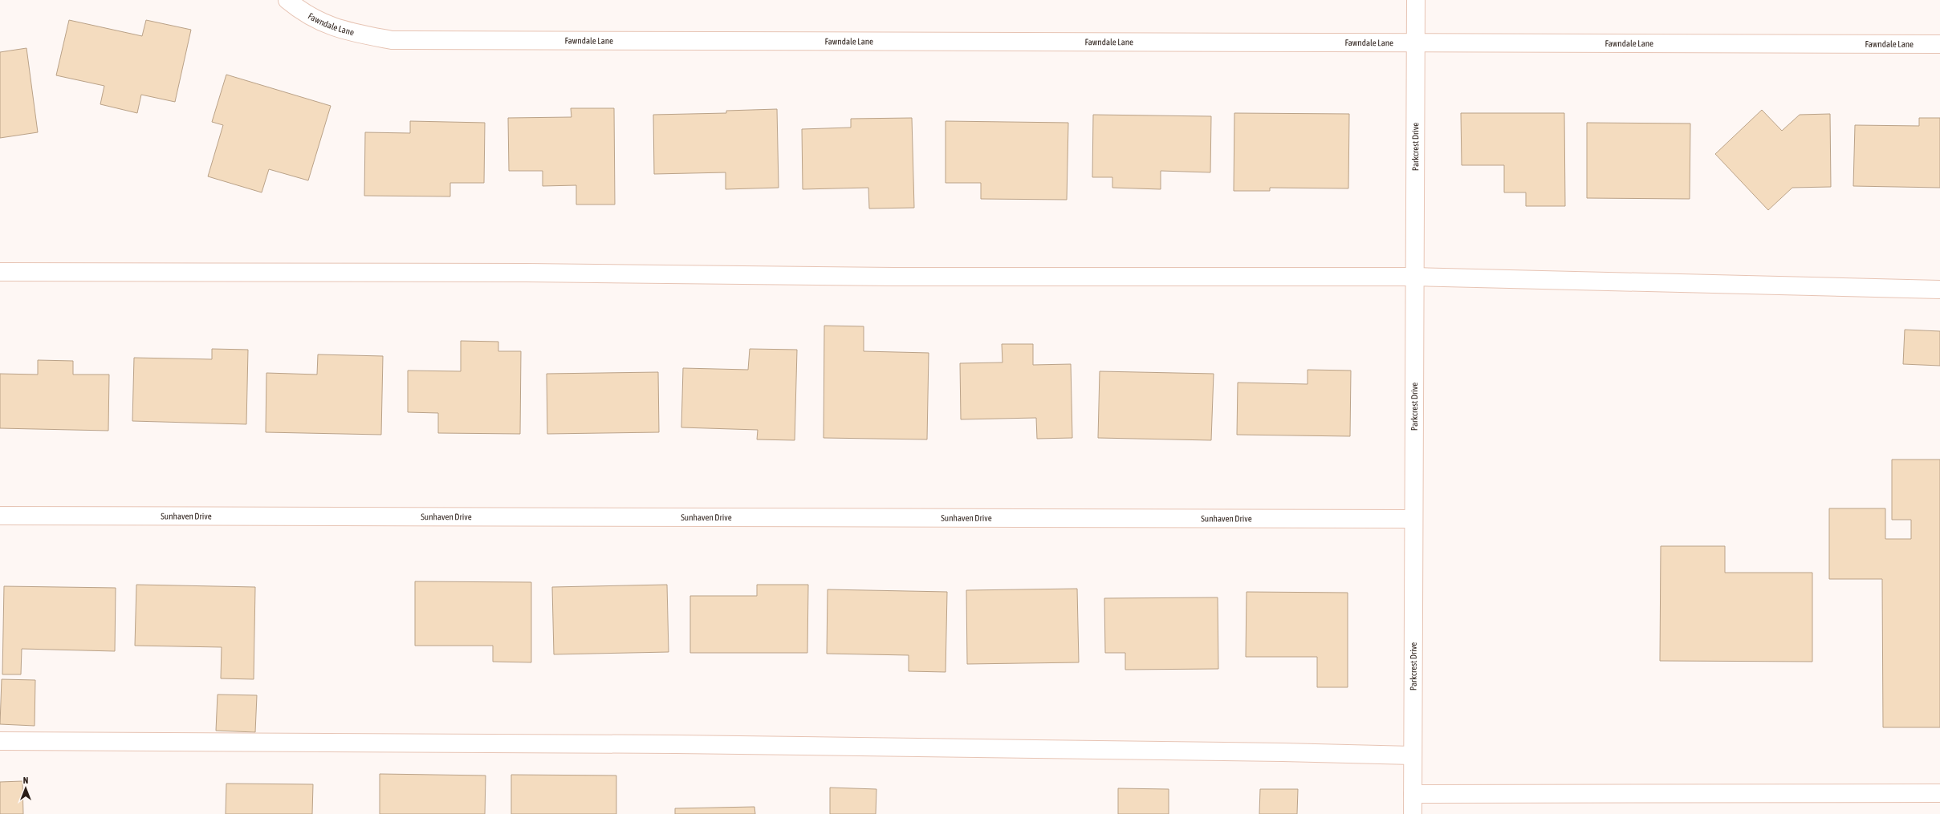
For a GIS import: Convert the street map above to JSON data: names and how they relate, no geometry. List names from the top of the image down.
{
  "streets": {
    "street": ["Fawndale Lane", "Parkcrest Drive", "Sunhaven Drive"]
  },
  "crossings": [
    ["Fawndale Lane", "Parkcrest Drive"],
    ["Parkcrest Drive", "Sunhaven Drive"]
  ],
  "north": "top"
}
